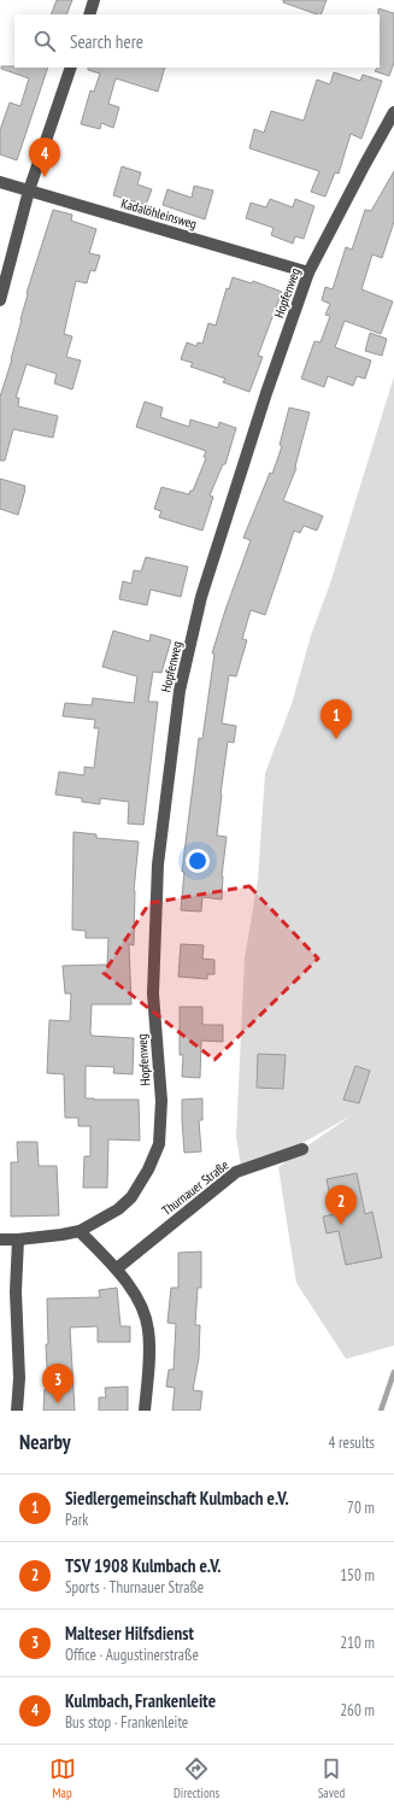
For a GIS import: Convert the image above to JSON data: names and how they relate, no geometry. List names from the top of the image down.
{
  "streets": {
    "street": ["Kadalöhleinsweg", "Hopfenweg", "Thurnauer Straße"]
  },
  "crossings": [
    ["Kadalöhleinsweg", "Hopfenweg"]
  ],
  "page": {
    "search": "Search here",
    "pins": [
      "4",
      "1",
      "2",
      "3"
    ],
    "heading": ["Nearby", "4 results"],
    "list": [
      {
        "mark": "1",
        "name": "Siedlergemeinschaft Kulmbach e.V.",
        "note": "Park",
        "value": "70 m"
      },
      {
        "mark": "2",
        "name": "TSV 1908 Kulmbach e.V.",
        "note": "Sports · Thurnauer Straße",
        "value": "150 m"
      },
      {
        "mark": "3",
        "name": "Malteser Hilfsdienst",
        "note": "Office · Augustinerstraße",
        "value": "210 m"
      },
      {
        "mark": "4",
        "name": "Kulmbach, Frankenleite",
        "note": "Bus stop · Frankenleite",
        "value": "260 m"
      }
    ],
    "nav": ["Map", "Directions", "Saved"]
  }
}
